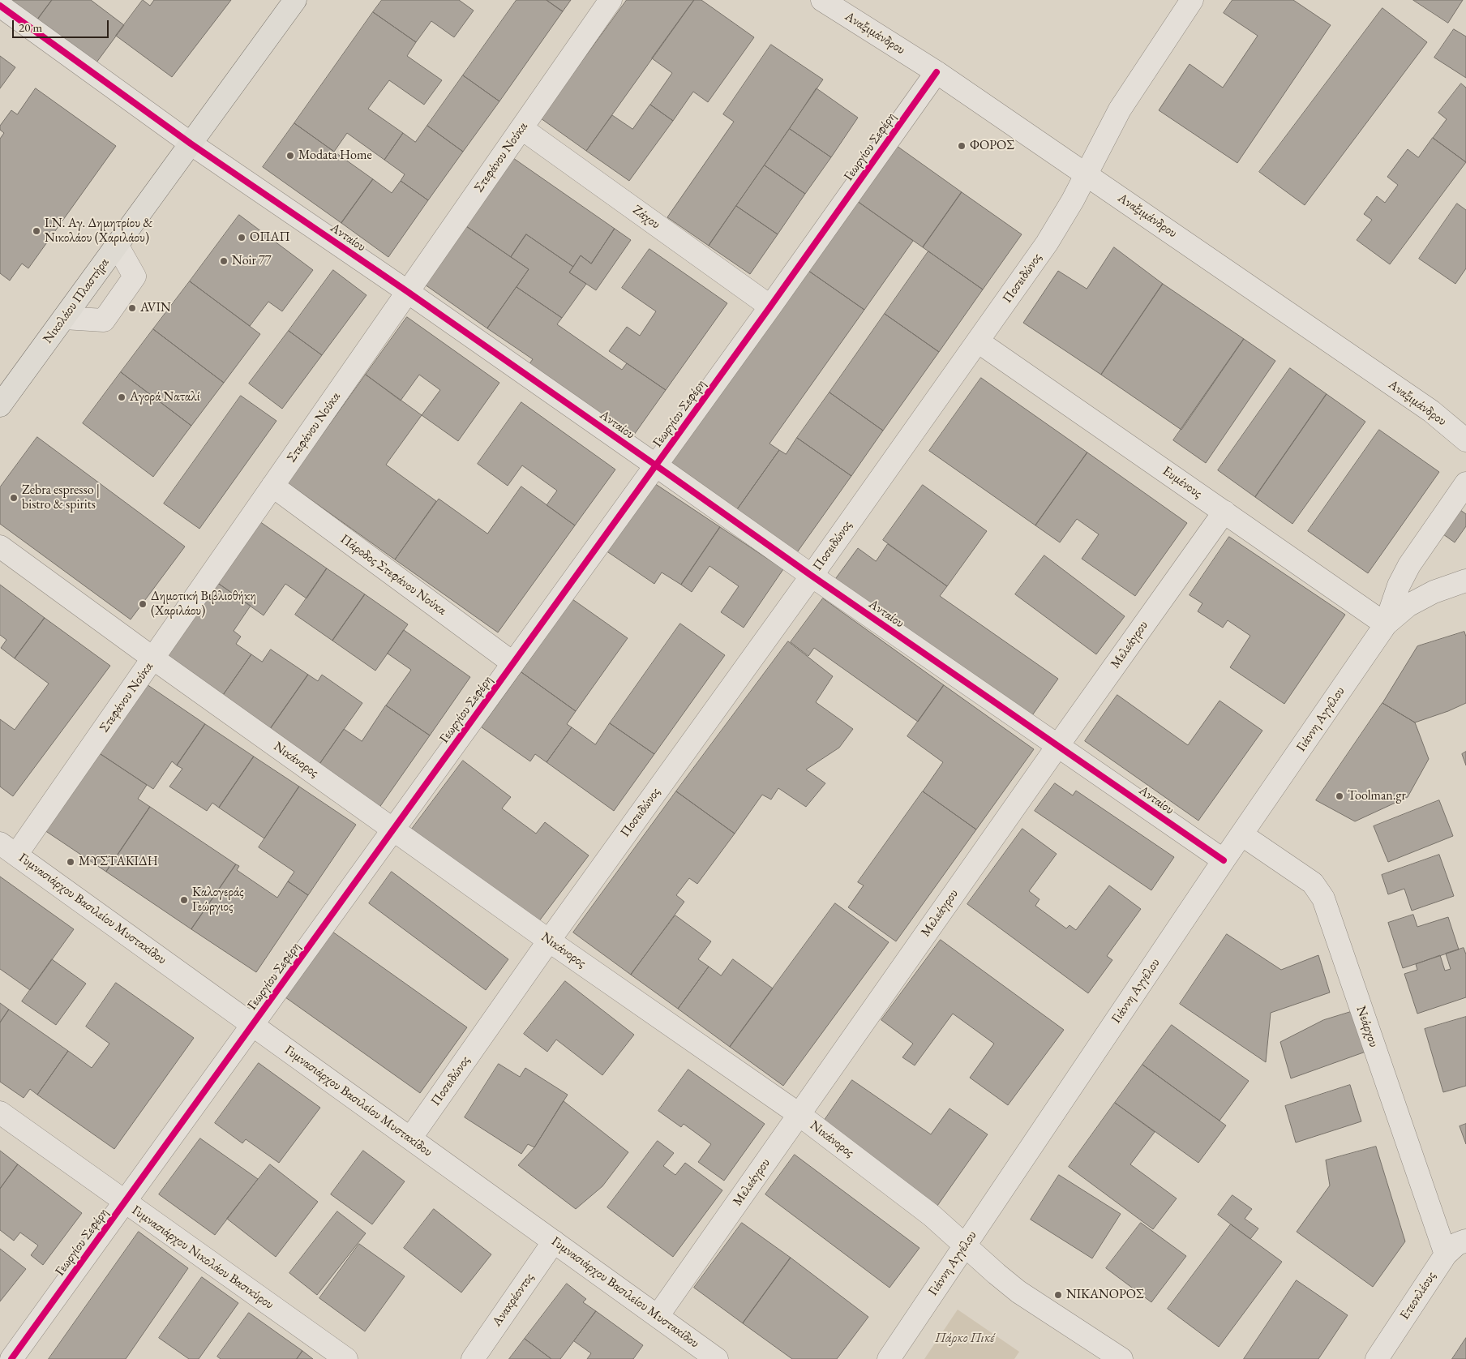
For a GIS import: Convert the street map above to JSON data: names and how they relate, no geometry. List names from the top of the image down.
{
  "streets": {
    "main road": ["Νικολάου Πλαστήρα"],
    "street": [
      "Αναξιμάνδρου",
      "Γεωργίου Σεφέρη",
      "Στεφάνου Νούκα",
      "Ζάχου",
      "Ανταίου",
      "Ποσειδώνος",
      "Ευμένους",
      "Πάροδος Στεφάνου Νούκα",
      "Μελεάγρου",
      "Γιάννη Αγγέλου",
      "Νικάνορος",
      "Γυμνασιάρχου Βασιλείου Μυστακίδου",
      "Νεάρχου",
      "Γυμνασιάρχου Νικολάου Βασικύρου",
      "Ετεοκλέους",
      "Ανακρέοντος"
    ]
  },
  "crossings": [
    ["Αναξιμάνδρου", "Γεωργίου Σεφέρη"],
    ["Αναξιμάνδρου", "Ποσειδώνος"],
    ["Γεωργίου Σεφέρη", "Ζάχου"],
    ["Γεωργίου Σεφέρη", "Ανταίου"],
    ["Γεωργίου Σεφέρη", "Πάροδος Στεφάνου Νούκα"],
    ["Γεωργίου Σεφέρη", "Νικάνορος"],
    ["Γεωργίου Σεφέρη", "Γυμνασιάρχου Βασιλείου Μυστακίδου"],
    ["Γεωργίου Σεφέρη", "Γυμνασιάρχου Νικολάου Βασικύρου"],
    ["Στεφάνου Νούκα", "Ζάχου"],
    ["Στεφάνου Νούκα", "Ανταίου"],
    ["Στεφάνου Νούκα", "Πάροδος Στεφάνου Νούκα"],
    ["Στεφάνου Νούκα", "Νικάνορος"],
    ["Στεφάνου Νούκα", "Γυμνασιάρχου Βασιλείου Μυστακίδου"],
    ["Ανταίου", "Ποσειδώνος"],
    ["Ανταίου", "Νικολάου Πλαστήρα"],
    ["Ανταίου", "Μελεάγρου"],
    ["Ανταίου", "Γιάννη Αγγέλου"],
    ["Ποσειδώνος", "Ευμένους"],
    ["Ποσειδώνος", "Νικάνορος"],
    ["Ποσειδώνος", "Γυμνασιάρχου Βασιλείου Μυστακίδου"],
    ["Ευμένους", "Μελεάγρου"],
    ["Ευμένους", "Γιάννη Αγγέλου"],
    ["Μελεάγρου", "Νικάνορος"],
    ["Μελεάγρου", "Γυμνασιάρχου Βασιλείου Μυστακίδου"],
    ["Γιάννη Αγγέλου", "Νικάνορος"],
    ["Γιάννη Αγγέλου", "Νεάρχου"],
    ["Γυμνασιάρχου Βασιλείου Μυστακίδου", "Ανακρέοντος"],
    ["Νεάρχου", "Ετεοκλέους"]
  ],
  "parks": ["Πάρκο Πικέ"],
  "places": [
    "ΦΟΡΟΣ",
    "Modata Home",
    "Ι.Ν. Αγ. Δημητρίου & Νικολάου (Χαριλάου)",
    "ΟΠΑΠ",
    "Noir 77",
    "AVIN",
    "Αγορά Ναταλί",
    "Zebra espresso | bistro & spirits",
    "Δημοτική Βιβλιοθήκη (Χαριλάου)",
    "Toolman.gr",
    "ΜΥΣΤΑΚΙΔΗ",
    "Καλογεράς Γεώργιος",
    "ΝΙΚΑΝΟΡΟΣ"
  ],
  "scale_bar": "20 m"
}
